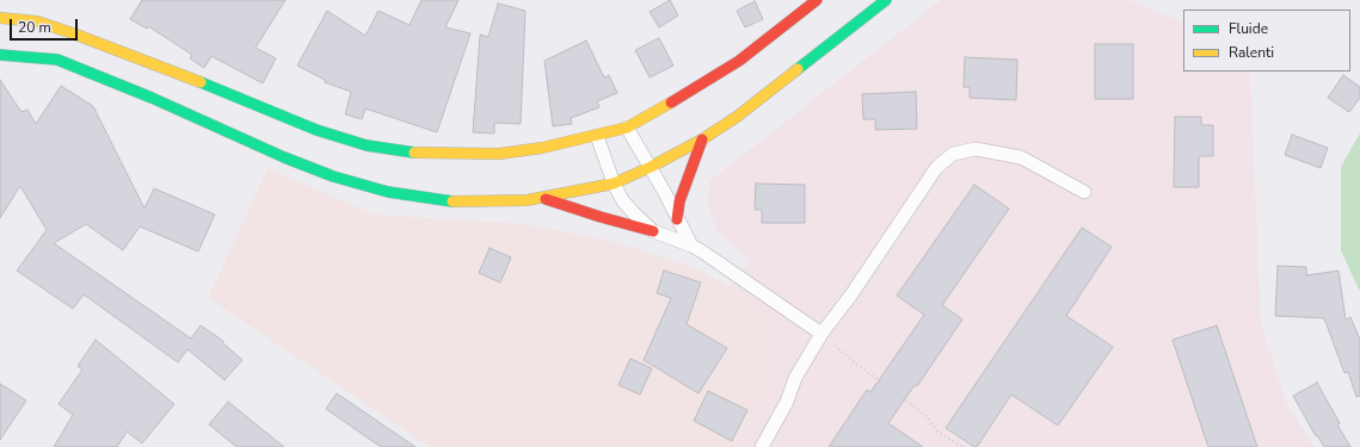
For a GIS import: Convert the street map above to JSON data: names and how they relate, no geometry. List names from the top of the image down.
{
  "legend": ["Fluide", "Ralenti"],
  "scale_bar": "20 m"
}
